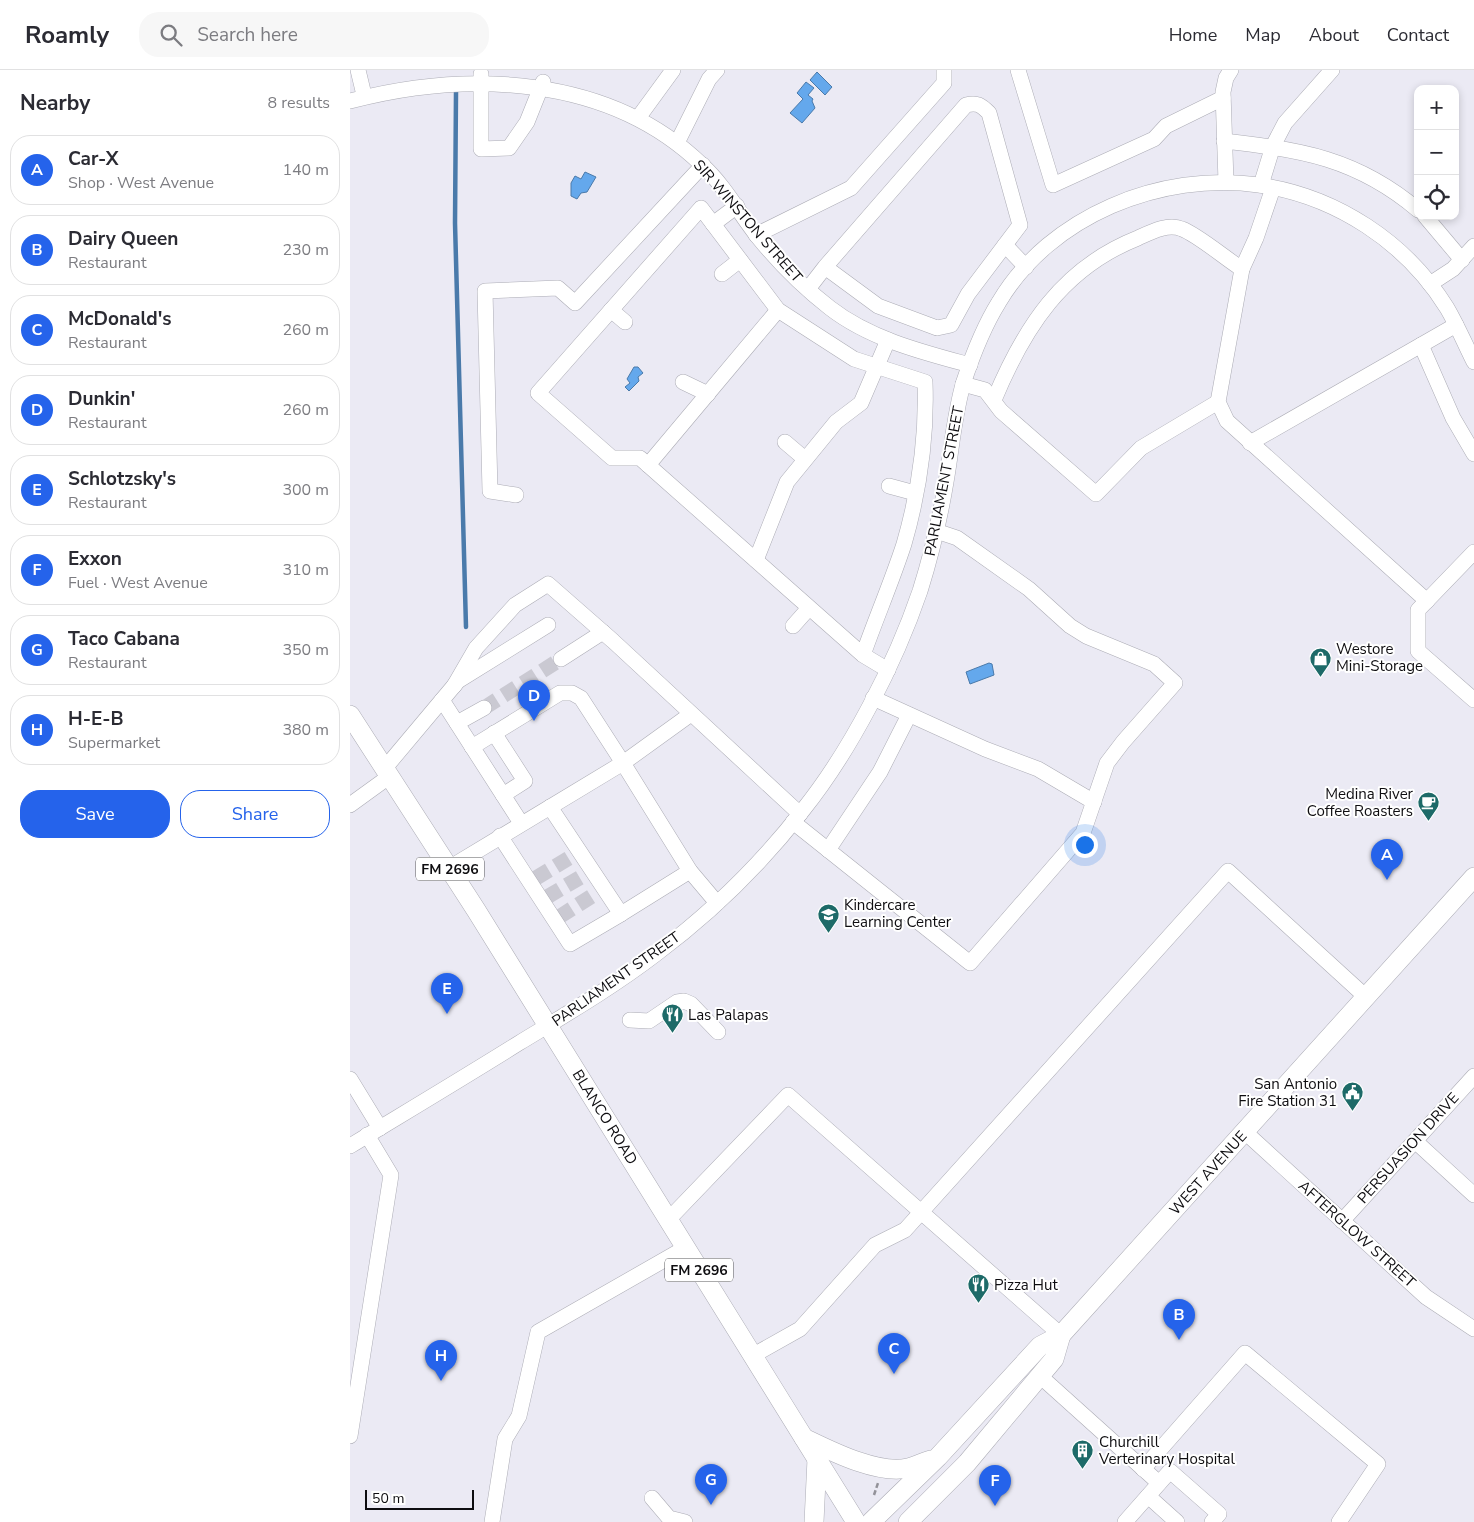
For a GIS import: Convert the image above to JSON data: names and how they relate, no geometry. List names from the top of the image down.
{
  "streets": {
    "main road": ["FM 2696", "BLANCO ROAD", "WEST AVENUE"],
    "street": [
      "SIR WINSTON STREET",
      "PARLIAMENT STREET",
      "PERSUASION DRIVE",
      "AFTERGLOW STREET"
    ]
  },
  "crossings": [
    ["SIR WINSTON STREET", "PARLIAMENT STREET"],
    ["PARLIAMENT STREET", "BLANCO ROAD"],
    ["PERSUASION DRIVE", "AFTERGLOW STREET"],
    ["WEST AVENUE", "AFTERGLOW STREET"]
  ],
  "places": {
    "shop": ["Westore Mini-Storage"],
    "cafe": ["Medina River Coffee Roasters"],
    "school or university": ["Kindercare Learning Center"],
    "restaurant": ["Las Palapas", "Pizza Hut"],
    "public building": ["San Antonio Fire Station 31"],
    "building": ["Churchill Verterinary Hospital"]
  },
  "scale_bar": "50 m",
  "page": {
    "header": "Roamly",
    "search": "Search here",
    "nav": [
      "Home",
      "Map",
      "About",
      "Contact"
    ],
    "heading": ["Nearby", "8 results"],
    "map_buttons": ["+", "−"],
    "list": [
      {
        "mark": "A",
        "name": "Car-X",
        "note": "Shop · West Avenue",
        "value": "140 m"
      },
      {
        "mark": "B",
        "name": "Dairy Queen",
        "note": "Restaurant",
        "value": "230 m"
      },
      {
        "mark": "C",
        "name": "McDonald's",
        "note": "Restaurant",
        "value": "260 m"
      },
      {
        "mark": "D",
        "name": "Dunkin'",
        "note": "Restaurant",
        "value": "260 m"
      },
      {
        "mark": "E",
        "name": "Schlotzsky's",
        "note": "Restaurant",
        "value": "300 m"
      },
      {
        "mark": "F",
        "name": "Exxon",
        "note": "Fuel · West Avenue",
        "value": "310 m"
      },
      {
        "mark": "G",
        "name": "Taco Cabana",
        "note": "Restaurant",
        "value": "350 m"
      },
      {
        "mark": "H",
        "name": "H-E-B",
        "note": "Supermarket",
        "value": "380 m"
      }
    ],
    "pins": [
      "D",
      "A",
      "E",
      "B",
      "C",
      "H",
      "G",
      "F"
    ],
    "buttons": ["Save", "Share"],
    "scale": "50 m"
  }
}
